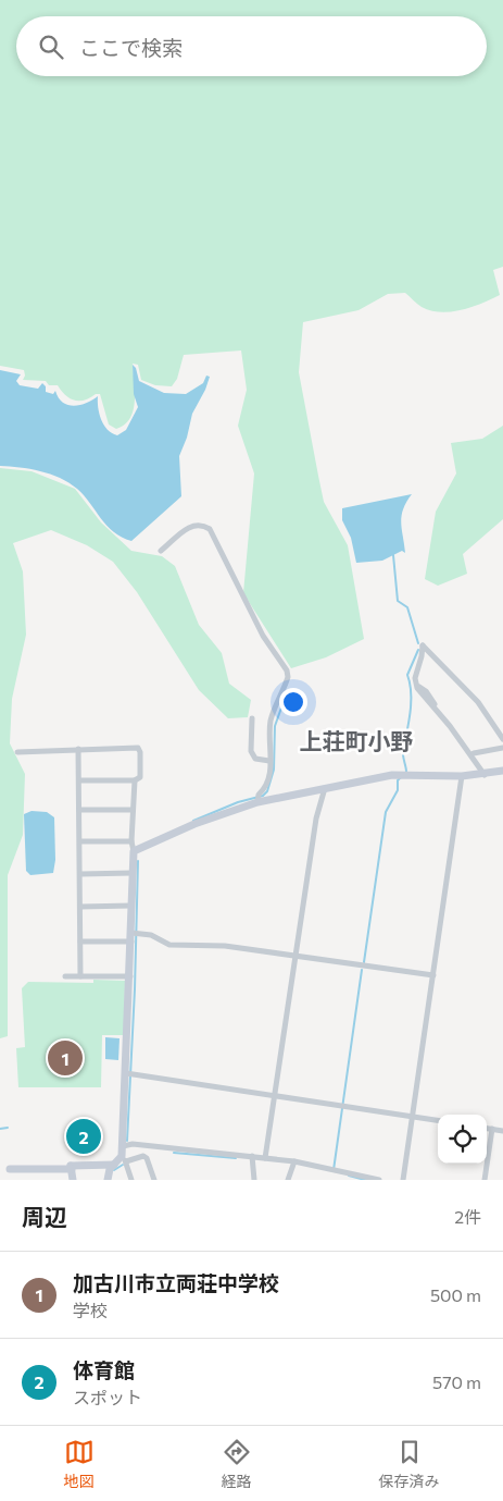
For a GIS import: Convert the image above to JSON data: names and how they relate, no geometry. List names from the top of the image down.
{
  "districts": ["上荘町小野"],
  "page": {
    "search": "ここで検索",
    "pins": ["1", "2"],
    "heading": ["周辺", "2件"],
    "list": [
      {
        "mark": "1",
        "name": "加古川市立両荘中学校",
        "note": "学校",
        "value": "500 m"
      },
      {
        "mark": "2",
        "name": "体育館",
        "note": "スポット",
        "value": "570 m"
      }
    ],
    "nav": ["地図", "経路", "保存済み"]
  }
}
